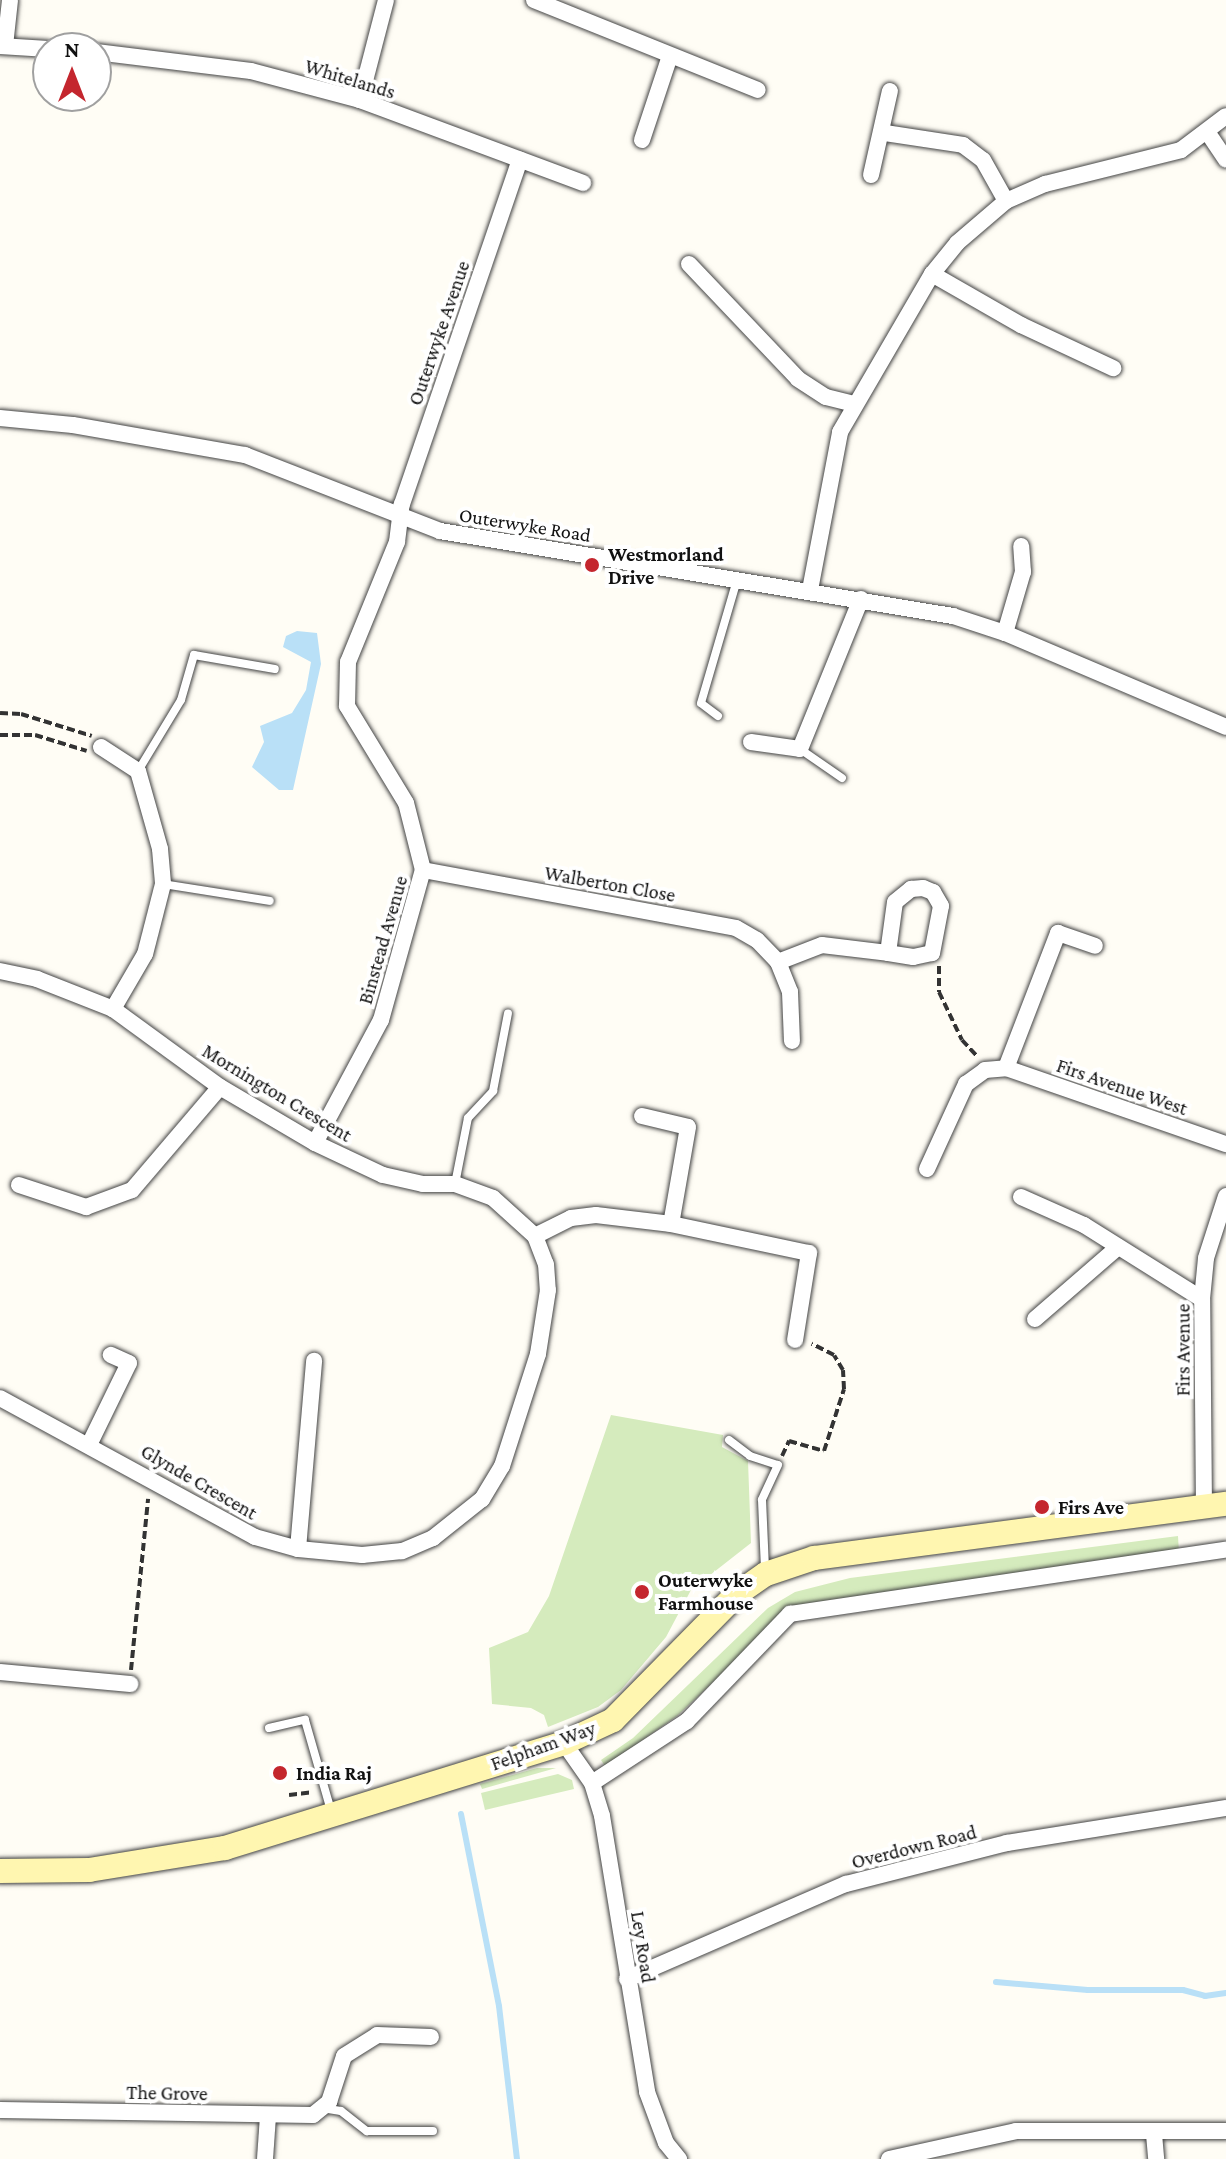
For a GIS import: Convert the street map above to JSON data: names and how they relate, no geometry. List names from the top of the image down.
{
  "streets": {
    "main road": ["Felpham Way"],
    "street": [
      "Whitelands",
      "Outerwyke Avenue",
      "Outerwyke Road",
      "Walberton Close",
      "Binstead Avenue",
      "Firs Avenue West",
      "Mornington Crescent",
      "Firs Avenue",
      "Glynde Crescent",
      "Overdown Road",
      "Ley Road",
      "The Grove"
    ]
  },
  "crossings": [
    ["Whitelands", "Outerwyke Avenue"],
    ["Outerwyke Avenue", "Outerwyke Road"],
    ["Outerwyke Avenue", "Binstead Avenue"],
    ["Outerwyke Road", "Binstead Avenue"],
    ["Walberton Close", "Binstead Avenue"],
    ["Binstead Avenue", "Mornington Crescent"],
    ["Mornington Crescent", "Glynde Crescent"],
    ["Firs Avenue", "Felpham Way"],
    ["Felpham Way", "Ley Road"],
    ["Overdown Road", "Ley Road"]
  ],
  "places": [
    "Westmorland Drive",
    "Firs Ave",
    "Outerwyke Farmhouse",
    "India Raj"
  ],
  "north": "top"
}
